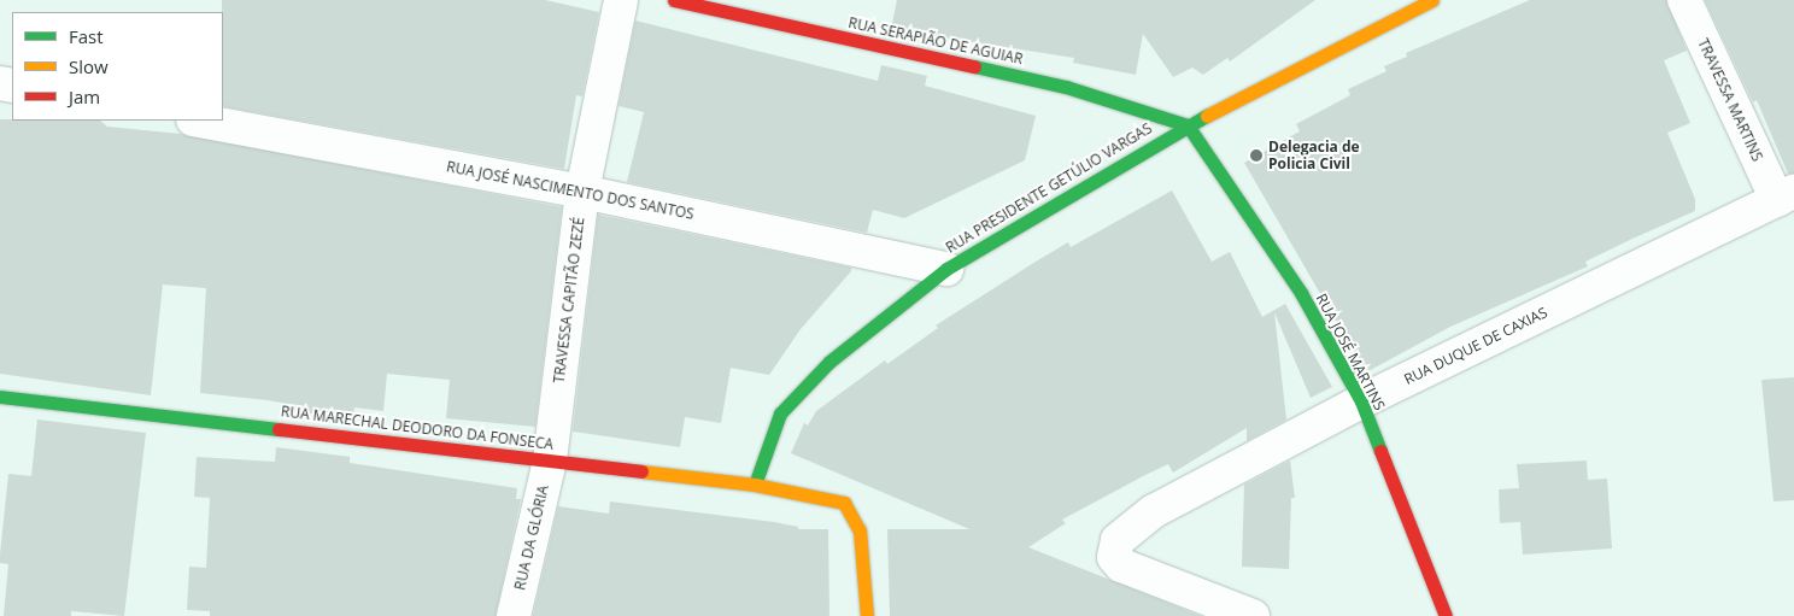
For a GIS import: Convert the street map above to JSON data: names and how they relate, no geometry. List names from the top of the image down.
{
  "streets": {
    "street": [
      "RUA SERAPIÃO DE AGUIAR",
      "TRAVESSA MARTINS",
      "RUA PRESIDENTE GETÚLIO VARGAS",
      "RUA JOSÉ NASCIMENTO DOS SANTOS",
      "TRAVESSA CAPITÃO ZEZÉ",
      "RUA DUQUE DE CAXIAS",
      "RUA JOSÉ MARTINS",
      "RUA MARECHAL DEODORO DA FONSECA",
      "RUA DA GLÓRIA"
    ]
  },
  "crossings": [
    ["RUA SERAPIÃO DE AGUIAR", "RUA PRESIDENTE GETÚLIO VARGAS"],
    ["RUA SERAPIÃO DE AGUIAR", "RUA JOSÉ MARTINS"],
    ["TRAVESSA MARTINS", "RUA DUQUE DE CAXIAS"],
    ["RUA PRESIDENTE GETÚLIO VARGAS", "RUA JOSÉ NASCIMENTO DOS SANTOS"],
    ["RUA PRESIDENTE GETÚLIO VARGAS", "RUA JOSÉ MARTINS"],
    ["RUA PRESIDENTE GETÚLIO VARGAS", "RUA MARECHAL DEODORO DA FONSECA"],
    ["RUA JOSÉ NASCIMENTO DOS SANTOS", "TRAVESSA CAPITÃO ZEZÉ"],
    ["TRAVESSA CAPITÃO ZEZÉ", "RUA MARECHAL DEODORO DA FONSECA"],
    ["TRAVESSA CAPITÃO ZEZÉ", "RUA DA GLÓRIA"],
    ["RUA DUQUE DE CAXIAS", "RUA JOSÉ MARTINS"],
    ["RUA MARECHAL DEODORO DA FONSECA", "RUA DA GLÓRIA"]
  ],
  "places": ["Delegacia de Policia Civil"],
  "legend": ["Fast", "Slow", "Jam"]
}
